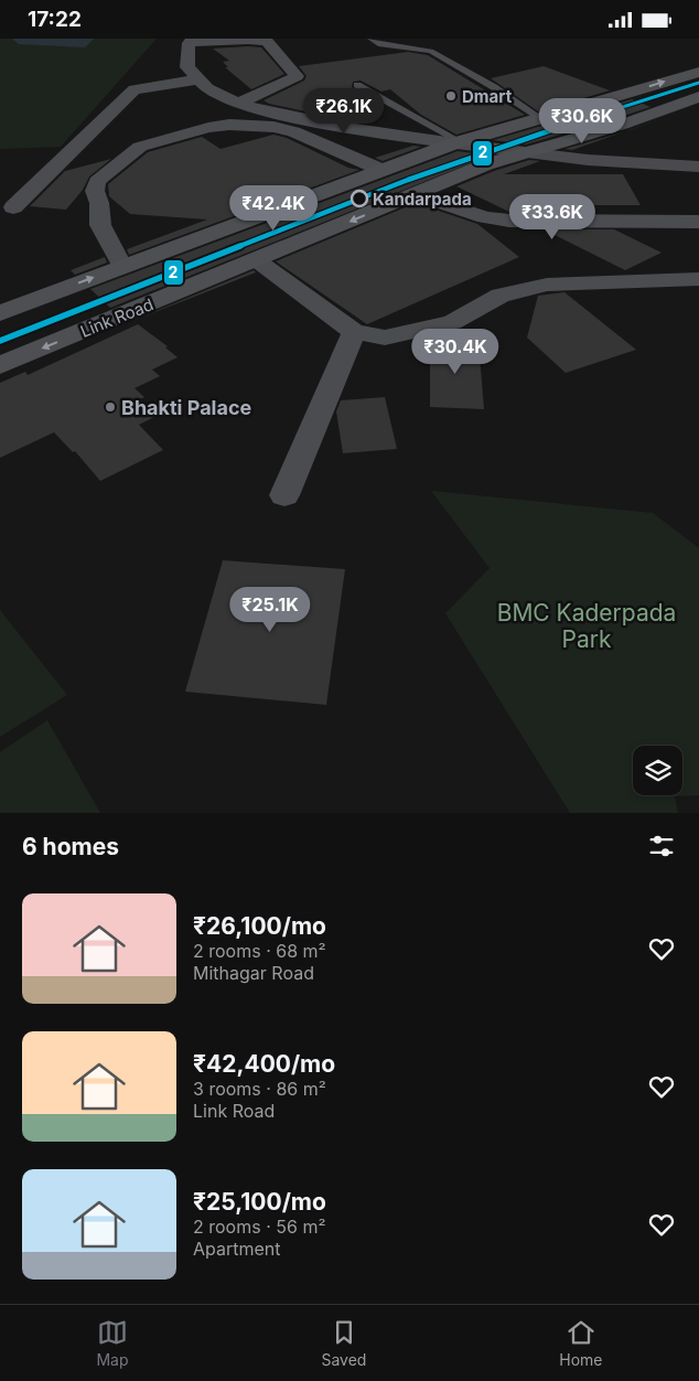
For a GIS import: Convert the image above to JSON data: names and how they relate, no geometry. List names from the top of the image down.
{
  "streets": {
    "main road": ["Link Road"]
  },
  "parks": ["BMC Kaderpada Park"],
  "places": ["Dmart", "Kandarpada", "Bhakti Palace"],
  "lines": ["metro line 2"],
  "page": {
    "status": "17:22",
    "price": [
      "₹26.1K",
      "₹30.6K",
      "₹42.4K",
      "₹33.6K",
      "₹30.4K",
      "₹25.1K"
    ],
    "heading": "6 homes",
    "list": [
      {
        "name": "₹26,100/mo",
        "note": "2 rooms · 68 m² · Mithagar Road"
      },
      {
        "name": "₹42,400/mo",
        "note": "3 rooms · 86 m² · Link Road"
      },
      {
        "name": "₹25,100/mo",
        "note": "2 rooms · 56 m² · Apartment"
      }
    ],
    "tabs": ["Map", "Saved", "Home"]
  }
}
